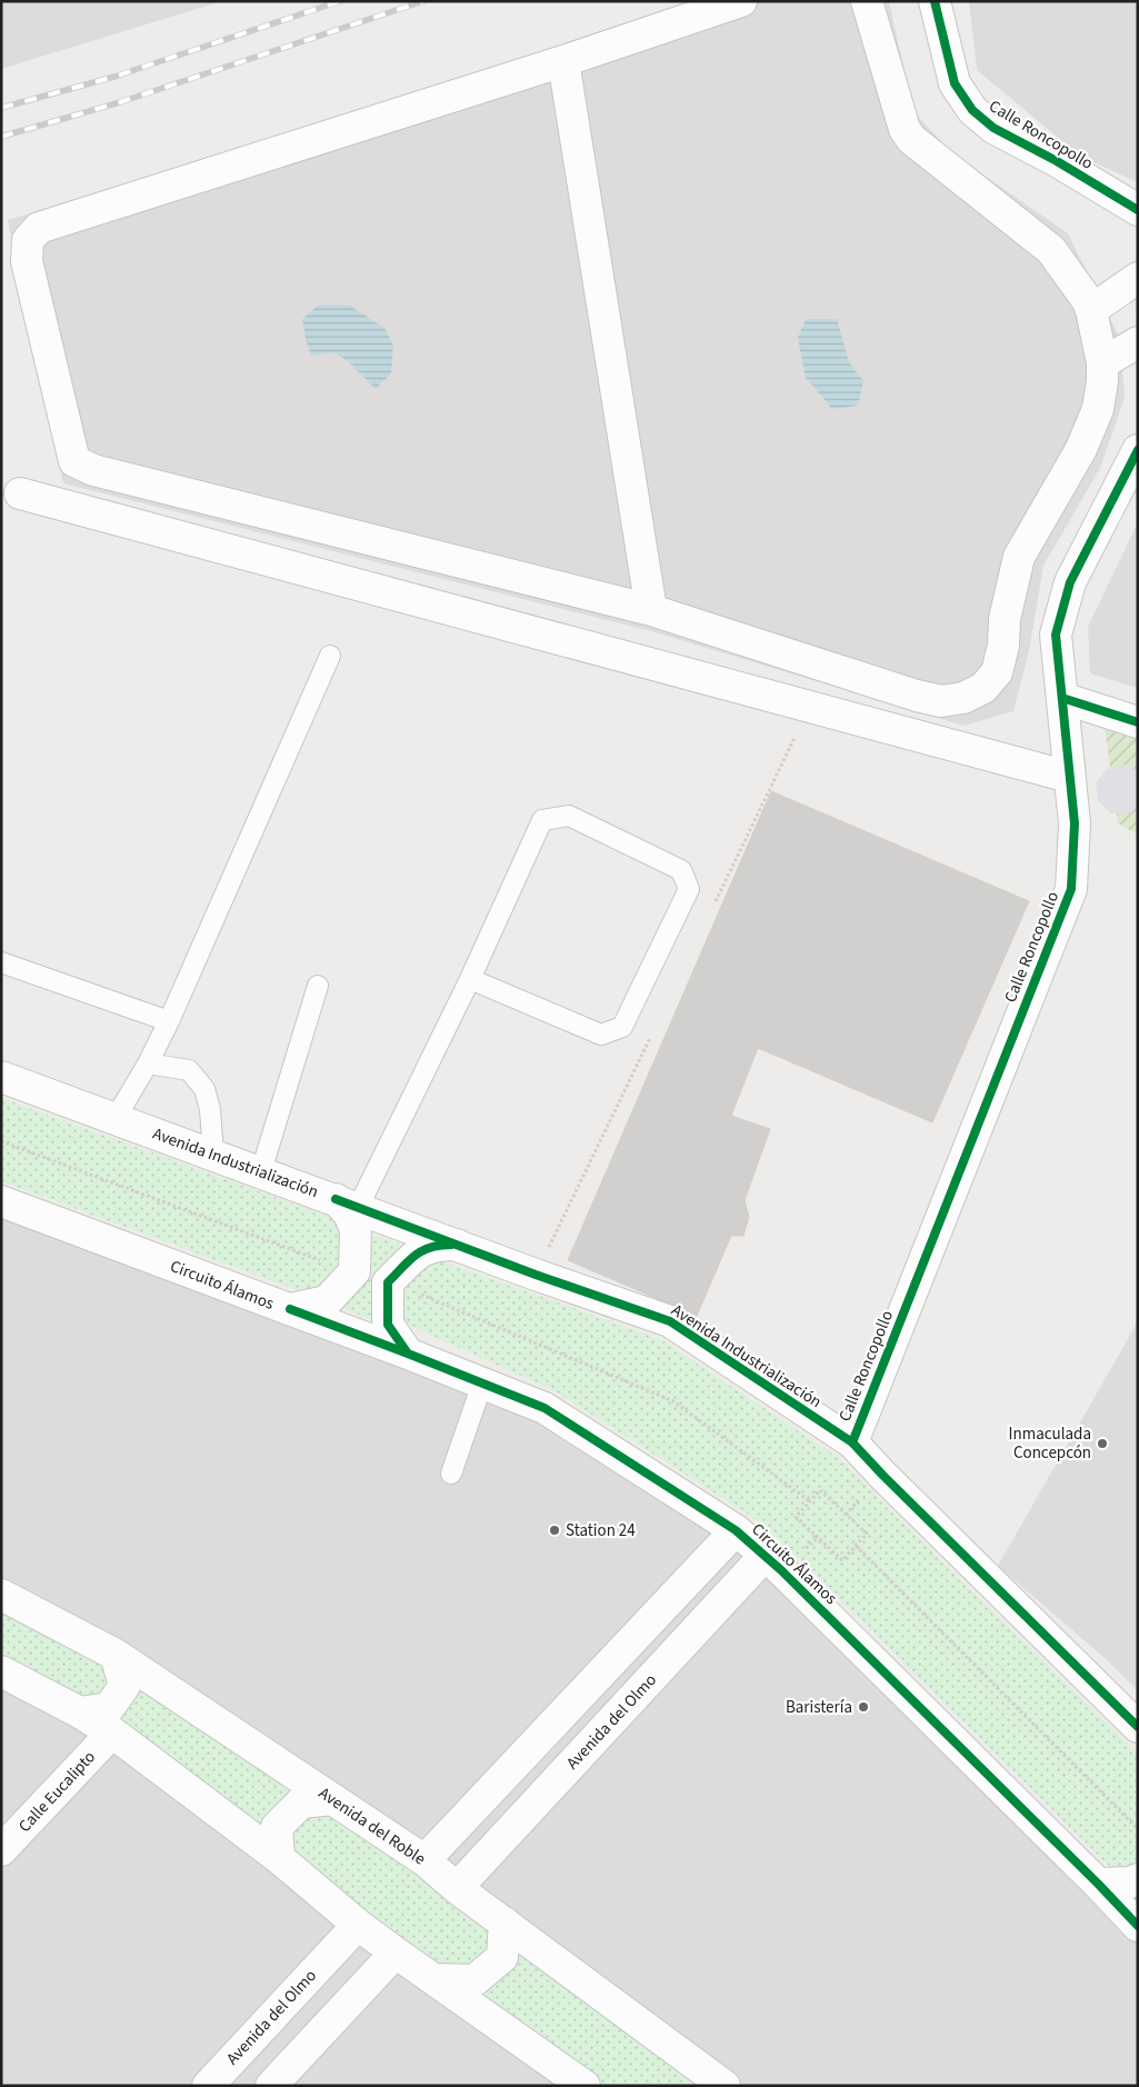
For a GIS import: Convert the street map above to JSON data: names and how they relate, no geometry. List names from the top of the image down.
{
  "streets": {
    "street": [
      "Calle Roncopollo",
      "Avenida Industrialización",
      "Circuito Álamos",
      "Avenida del Olmo",
      "Calle Eucalipto",
      "Avenida del Roble"
    ]
  },
  "crossings": [
    ["Calle Roncopollo", "Avenida Industrialización"],
    ["Circuito Álamos", "Avenida del Olmo"],
    ["Avenida del Olmo", "Avenida del Roble"]
  ],
  "places": ["Inmaculada Concepcón", "Station 24", "Baristería"]
}
